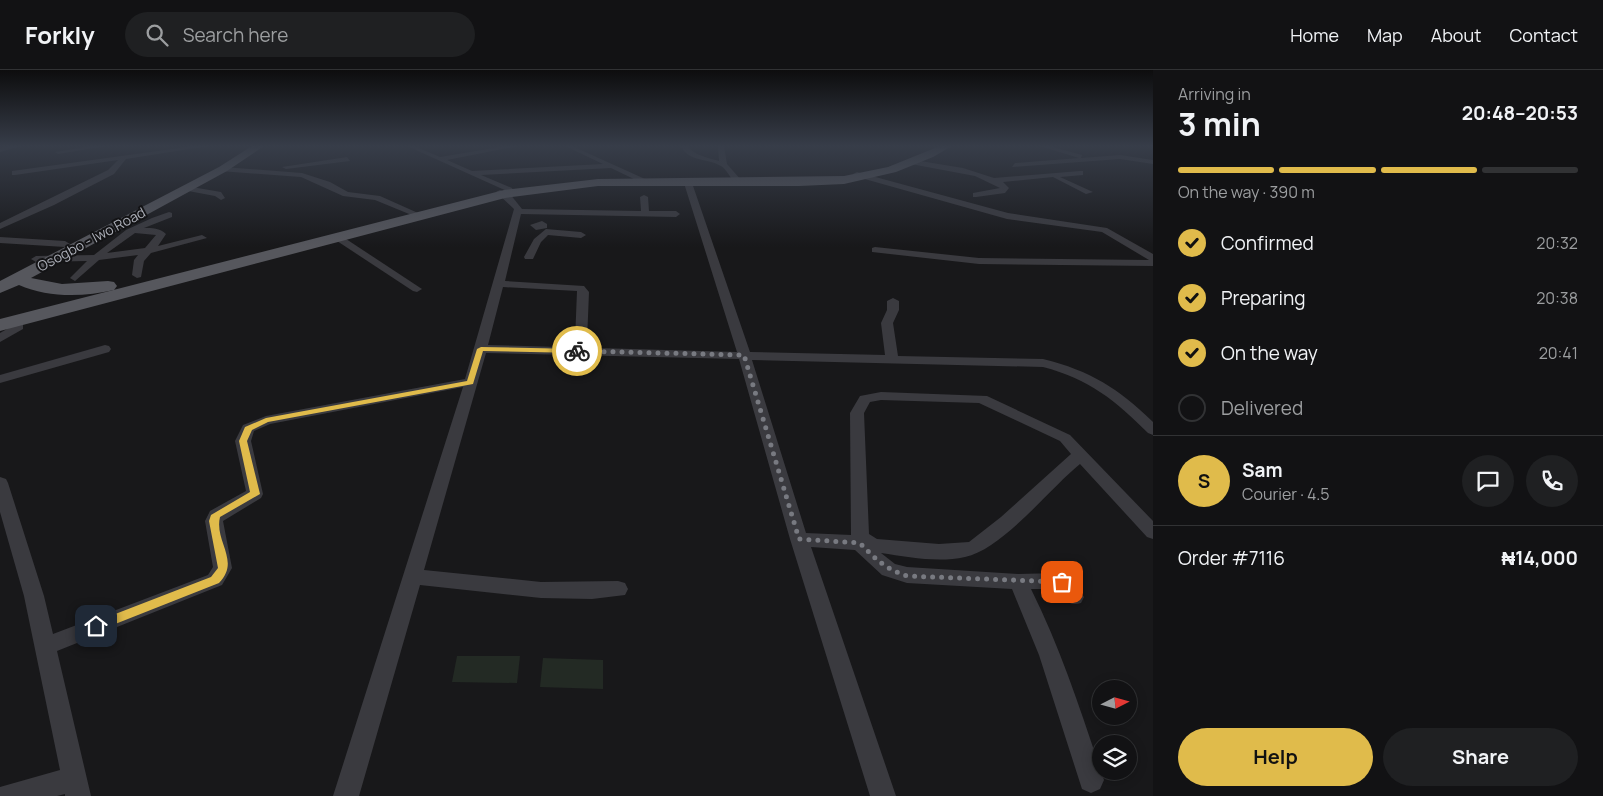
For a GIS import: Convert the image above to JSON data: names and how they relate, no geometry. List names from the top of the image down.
{
  "streets": {
    "main road": ["Osogbo - Iwo Road"]
  },
  "north": "right",
  "page": {
    "header": "Forkly",
    "search": "Search here",
    "nav": [
      "Home",
      "Map",
      "About",
      "Contact"
    ],
    "heading": ["3 min", "Arriving in", "20:48–20:53"],
    "panel": [
      "Sam",
      "Courier · 4.5",
      "Order #7116",
      "₦14,000"
    ],
    "bar": "On the way · 390 m",
    "list": [
      ["Confirmed", "20:32"],
      ["Preparing", "20:38"],
      ["On the way", "20:41"],
      "Delivered"
    ],
    "round": "S",
    "buttons": ["Help", "Share"]
  }
}
